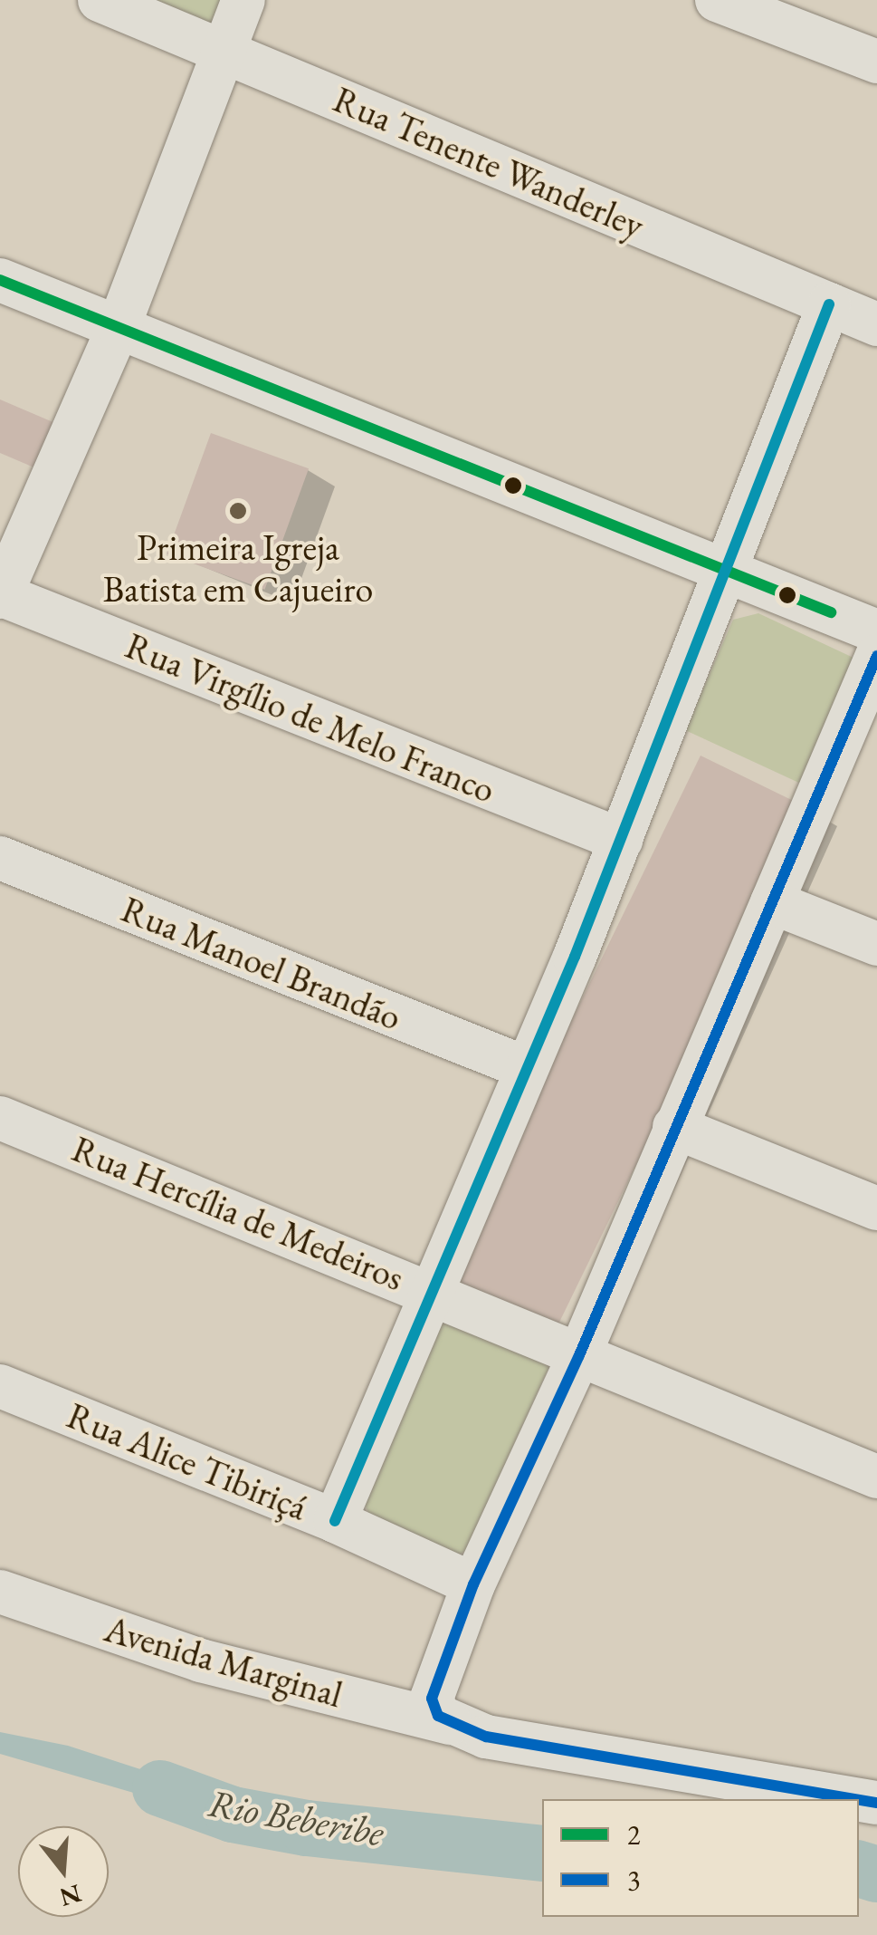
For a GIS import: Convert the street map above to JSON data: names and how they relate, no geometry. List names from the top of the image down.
{
  "streets": {
    "street": [
      "Rua Tenente Wanderley",
      "Rua Virgílio de Melo Franco",
      "Rua Manoel Brandão",
      "Rua Hercília de Medeiros",
      "Rua Alice Tibiriçá",
      "Avenida Marginal"
    ]
  },
  "water": ["Rio Beberibe"],
  "places": ["Primeira Igreja Batista em Cajueiro"],
  "lines": ["transit line 2", "transit line 3"],
  "legend": ["2", "3"],
  "north": "bottom"
}
